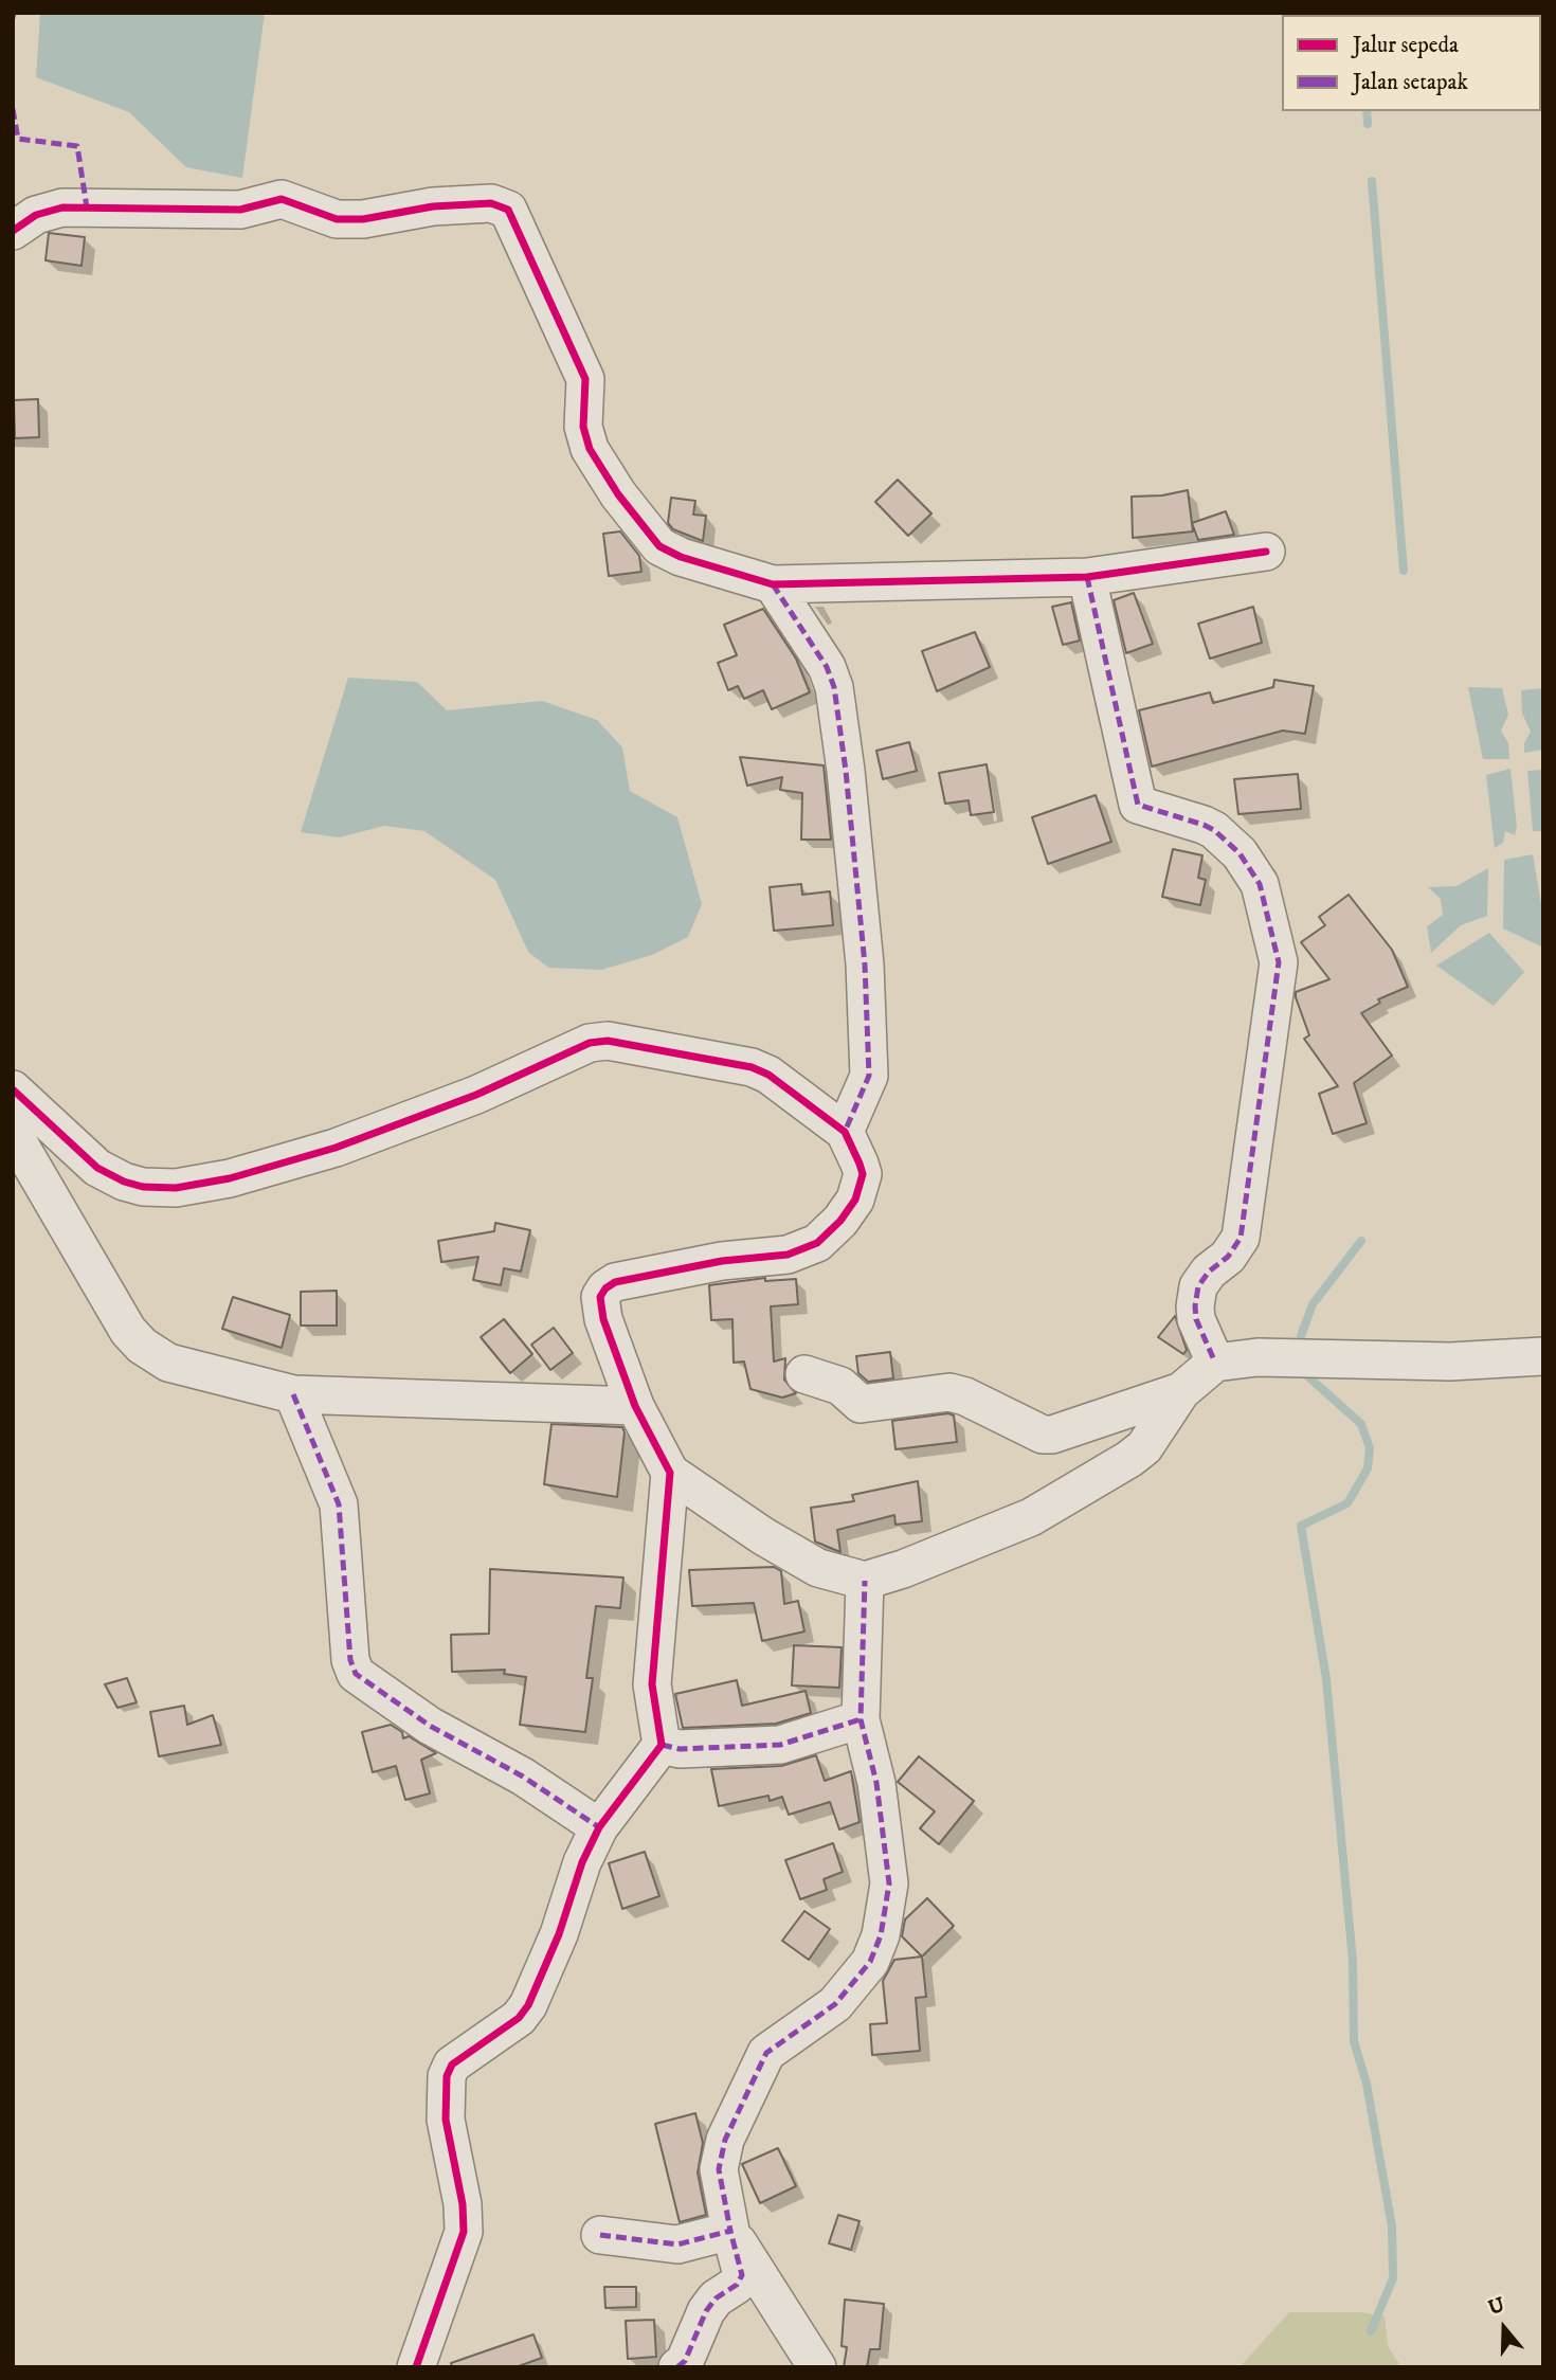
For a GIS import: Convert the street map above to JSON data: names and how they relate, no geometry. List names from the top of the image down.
{
  "legend": ["Jalur sepeda", "Jalan setapak"],
  "north": "top"
}
